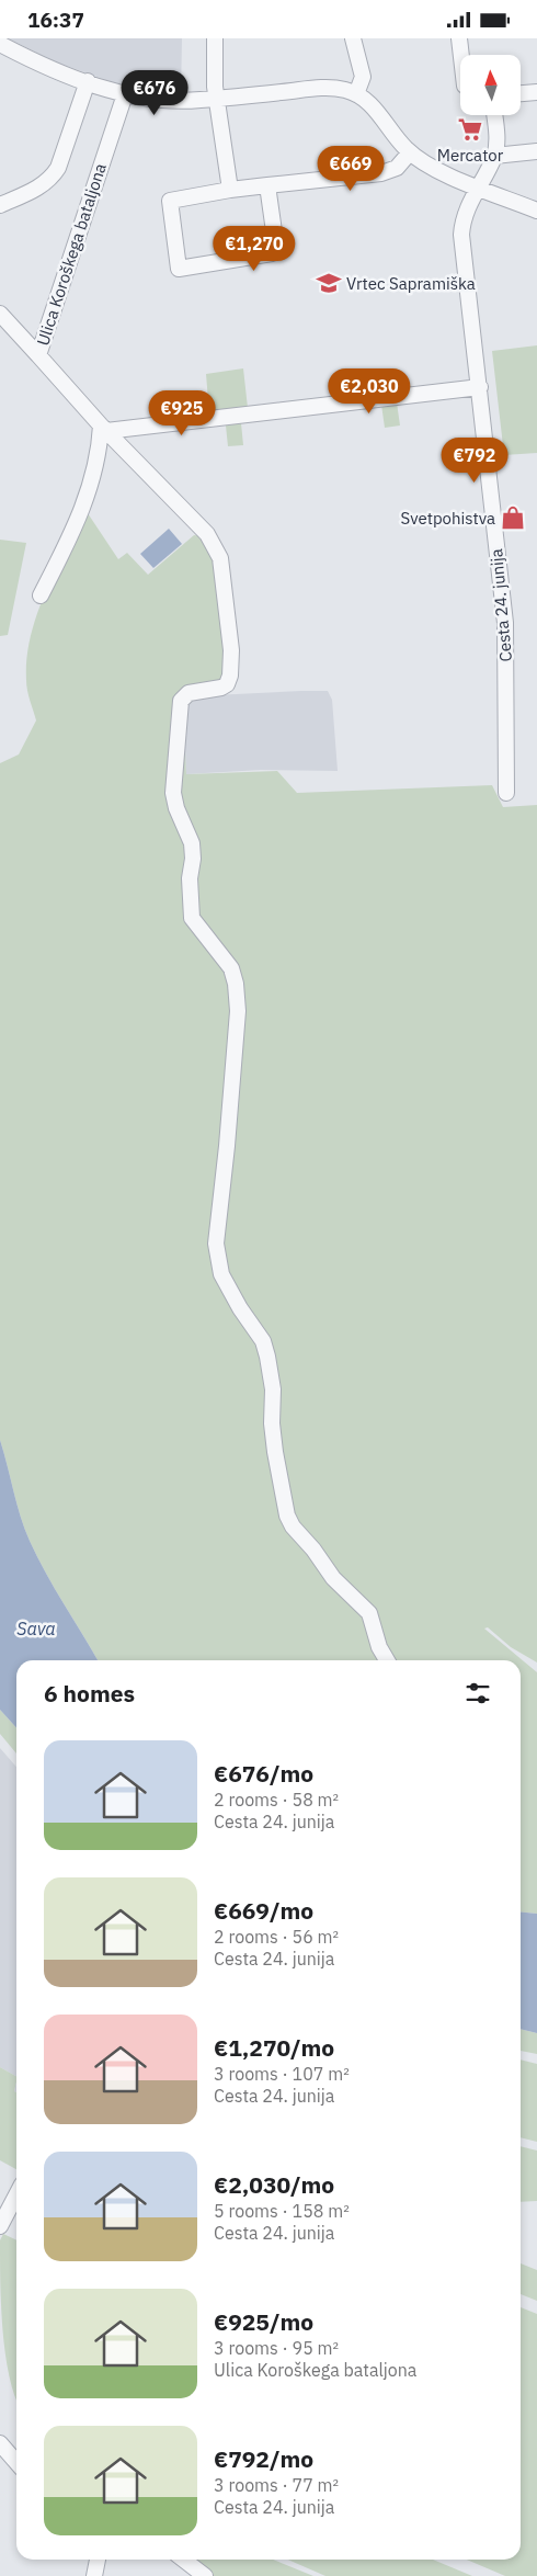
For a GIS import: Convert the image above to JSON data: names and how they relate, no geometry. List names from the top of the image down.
{
  "streets": {
    "street": ["Ulica Koroškega bataljona", "Cesta 24. junija"]
  },
  "water": ["Sava"],
  "places": {
    "supermarket": ["Mercator"],
    "school or university": ["Vrtec Sapramiška"],
    "shop": ["Svetpohistva"]
  },
  "north": "top",
  "page": {
    "status": "16:37",
    "price": [
      "€676",
      "€669",
      "€1,270",
      "€2,030",
      "€925",
      "€792"
    ],
    "heading": "6 homes",
    "list": [
      {
        "name": "€676/mo",
        "note": "2 rooms · 58 m² · Cesta 24. junija"
      },
      {
        "name": "€669/mo",
        "note": "2 rooms · 56 m² · Cesta 24. junija"
      },
      {
        "name": "€1,270/mo",
        "note": "3 rooms · 107 m² · Cesta 24. junija"
      },
      {
        "name": "€2,030/mo",
        "note": "5 rooms · 158 m² · Cesta 24. junija"
      },
      {
        "name": "€925/mo",
        "note": "3 rooms · 95 m² · Ulica Koroškega bataljona"
      },
      {
        "name": "€792/mo",
        "note": "3 rooms · 77 m² · Cesta 24. junija"
      }
    ]
  }
}
